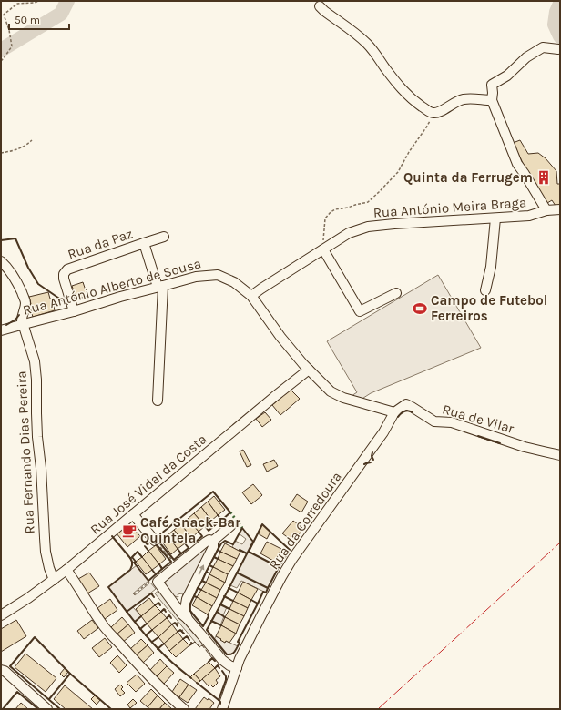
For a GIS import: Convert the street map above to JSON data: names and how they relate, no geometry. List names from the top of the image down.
{
  "streets": {
    "street": [
      "Rua António Meira Braga",
      "Rua da Paz",
      "Rua António Alberto de Sousa",
      "Rua de Vilar",
      "Rua Fernando Dias Pereira",
      "Rua José Vidal da Costa",
      "Rua da Corredoura"
    ]
  },
  "crossings": [
    ["Rua António Meira Braga", "Rua António Alberto de Sousa"],
    ["Rua da Paz", "Rua António Alberto de Sousa"],
    ["Rua António Alberto de Sousa", "Rua Fernando Dias Pereira"],
    ["Rua de Vilar", "Rua da Corredoura"],
    ["Rua Fernando Dias Pereira", "Rua José Vidal da Costa"]
  ],
  "places": {
    "building": ["Quinta da Ferrugem"],
    "sports": ["Campo de Futebol Ferreiros"],
    "cafe": ["Café Snack-Bar Quintela"]
  },
  "scale_bar": "50 m"
}
